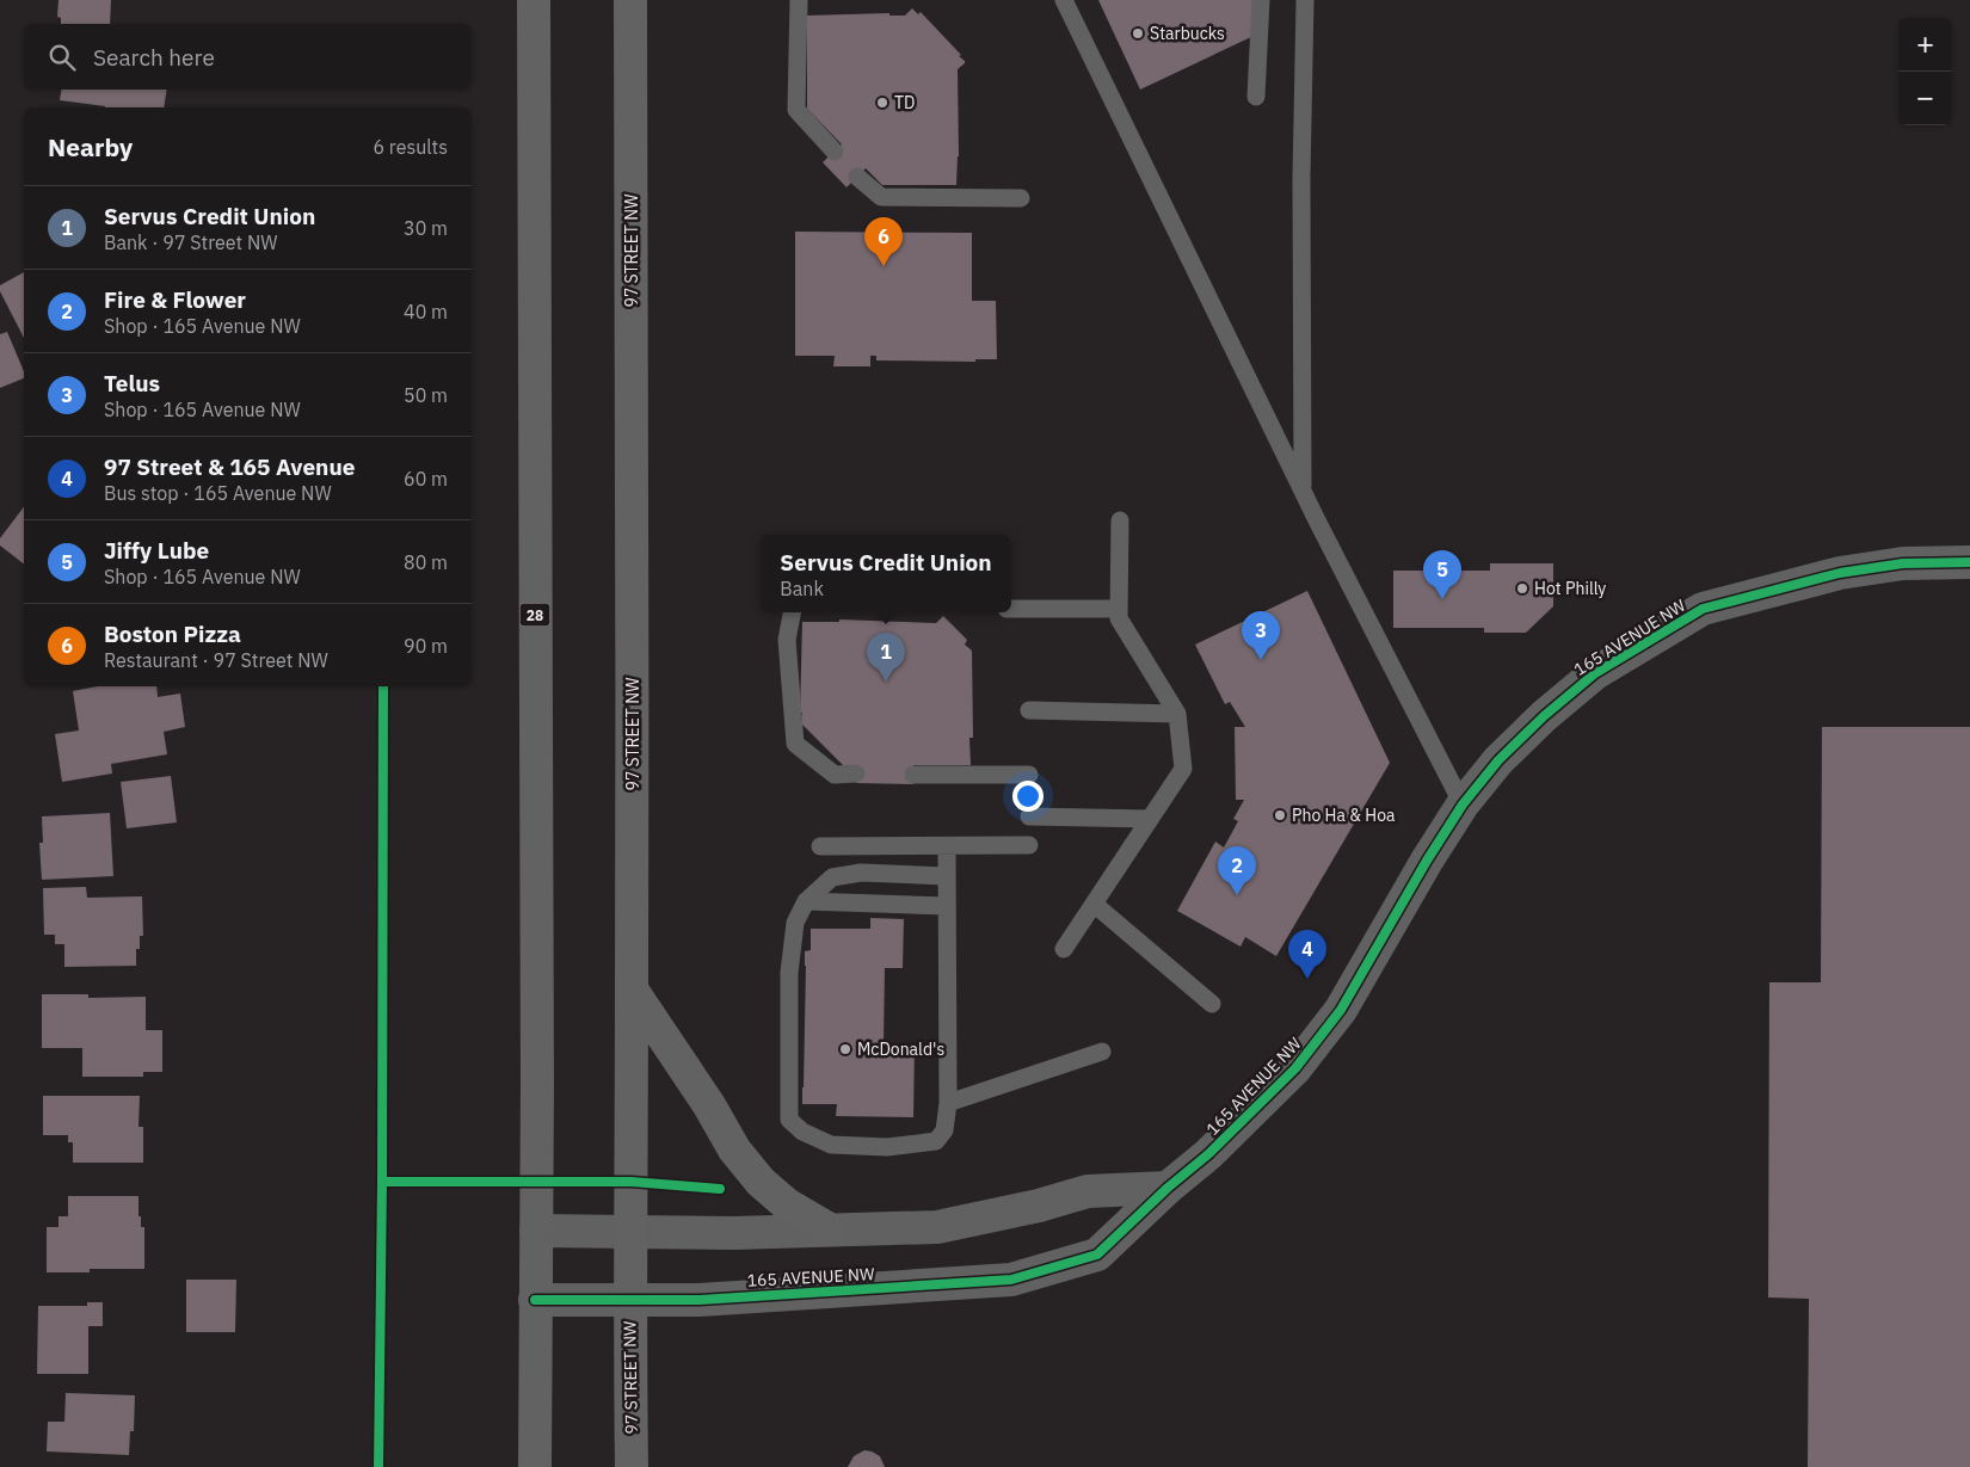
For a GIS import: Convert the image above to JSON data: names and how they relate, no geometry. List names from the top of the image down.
{
  "streets": {
    "main road": ["97 STREET NW", "28"],
    "street": ["165 AVENUE NW"]
  },
  "crossings": [
    ["97 STREET NW", "165 AVENUE NW"]
  ],
  "places": [
    "Starbucks",
    "TD",
    "Hot Philly",
    "Pho Ha & Hoa",
    "McDonald's"
  ],
  "page": {
    "map_buttons": ["+", "−"],
    "search": "Search here",
    "heading": ["Nearby", "6 results"],
    "list": [
      {
        "mark": "1",
        "name": "Servus Credit Union",
        "note": "Bank · 97 Street NW",
        "value": "30 m"
      },
      {
        "mark": "2",
        "name": "Fire & Flower",
        "note": "Shop · 165 Avenue NW",
        "value": "40 m"
      },
      {
        "mark": "3",
        "name": "Telus",
        "note": "Shop · 165 Avenue NW",
        "value": "50 m"
      },
      {
        "mark": "4",
        "name": "97 Street & 165 Avenue",
        "note": "Bus stop · 165 Avenue NW",
        "value": "60 m"
      },
      {
        "mark": "5",
        "name": "Jiffy Lube",
        "note": "Shop · 165 Avenue NW",
        "value": "80 m"
      },
      {
        "mark": "6",
        "name": "Boston Pizza",
        "note": "Restaurant · 97 Street NW",
        "value": "90 m"
      }
    ],
    "pins": [
      "6",
      "5",
      "3",
      "1",
      "2",
      "4"
    ],
    "popup": ["Servus Credit Union", "Bank"]
  }
}
